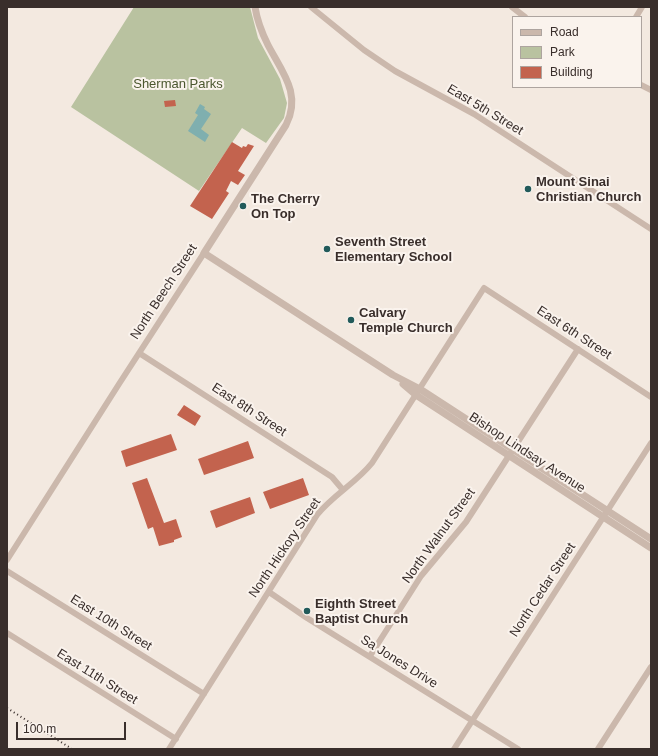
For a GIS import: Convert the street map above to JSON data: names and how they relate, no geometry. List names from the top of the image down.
{
  "streets": {
    "street": [
      "East 5th Street",
      "North Beech Street",
      "East 6th Street",
      "East 8th Street",
      "Bishop Lindsay Avenue",
      "North Walnut Street",
      "North Hickory Street",
      "North Cedar Street",
      "East 10th Street",
      "Sa Jones Drive",
      "East 11th Street"
    ]
  },
  "crossings": [
    ["North Beech Street", "East 8th Street"],
    ["North Beech Street", "Bishop Lindsay Avenue"],
    ["East 6th Street", "North Walnut Street"],
    ["East 6th Street", "North Hickory Street"],
    ["East 8th Street", "North Hickory Street"],
    ["Bishop Lindsay Avenue", "North Walnut Street"],
    ["Bishop Lindsay Avenue", "North Hickory Street"],
    ["Bishop Lindsay Avenue", "North Cedar Street"],
    ["North Walnut Street", "Sa Jones Drive"],
    ["North Hickory Street", "East 10th Street"],
    ["North Hickory Street", "Sa Jones Drive"],
    ["North Hickory Street", "East 11th Street"],
    ["North Cedar Street", "Sa Jones Drive"]
  ],
  "parks": ["Sherman Parks"],
  "places": [
    "Mount Sinai Christian Church",
    "The Cherry On Top",
    "Seventh Street Elementary School",
    "Calvary Temple Church",
    "Eighth Street Baptist Church"
  ],
  "legend": ["Road", "Park", "Building"],
  "scale_bar": "100 m"
}
